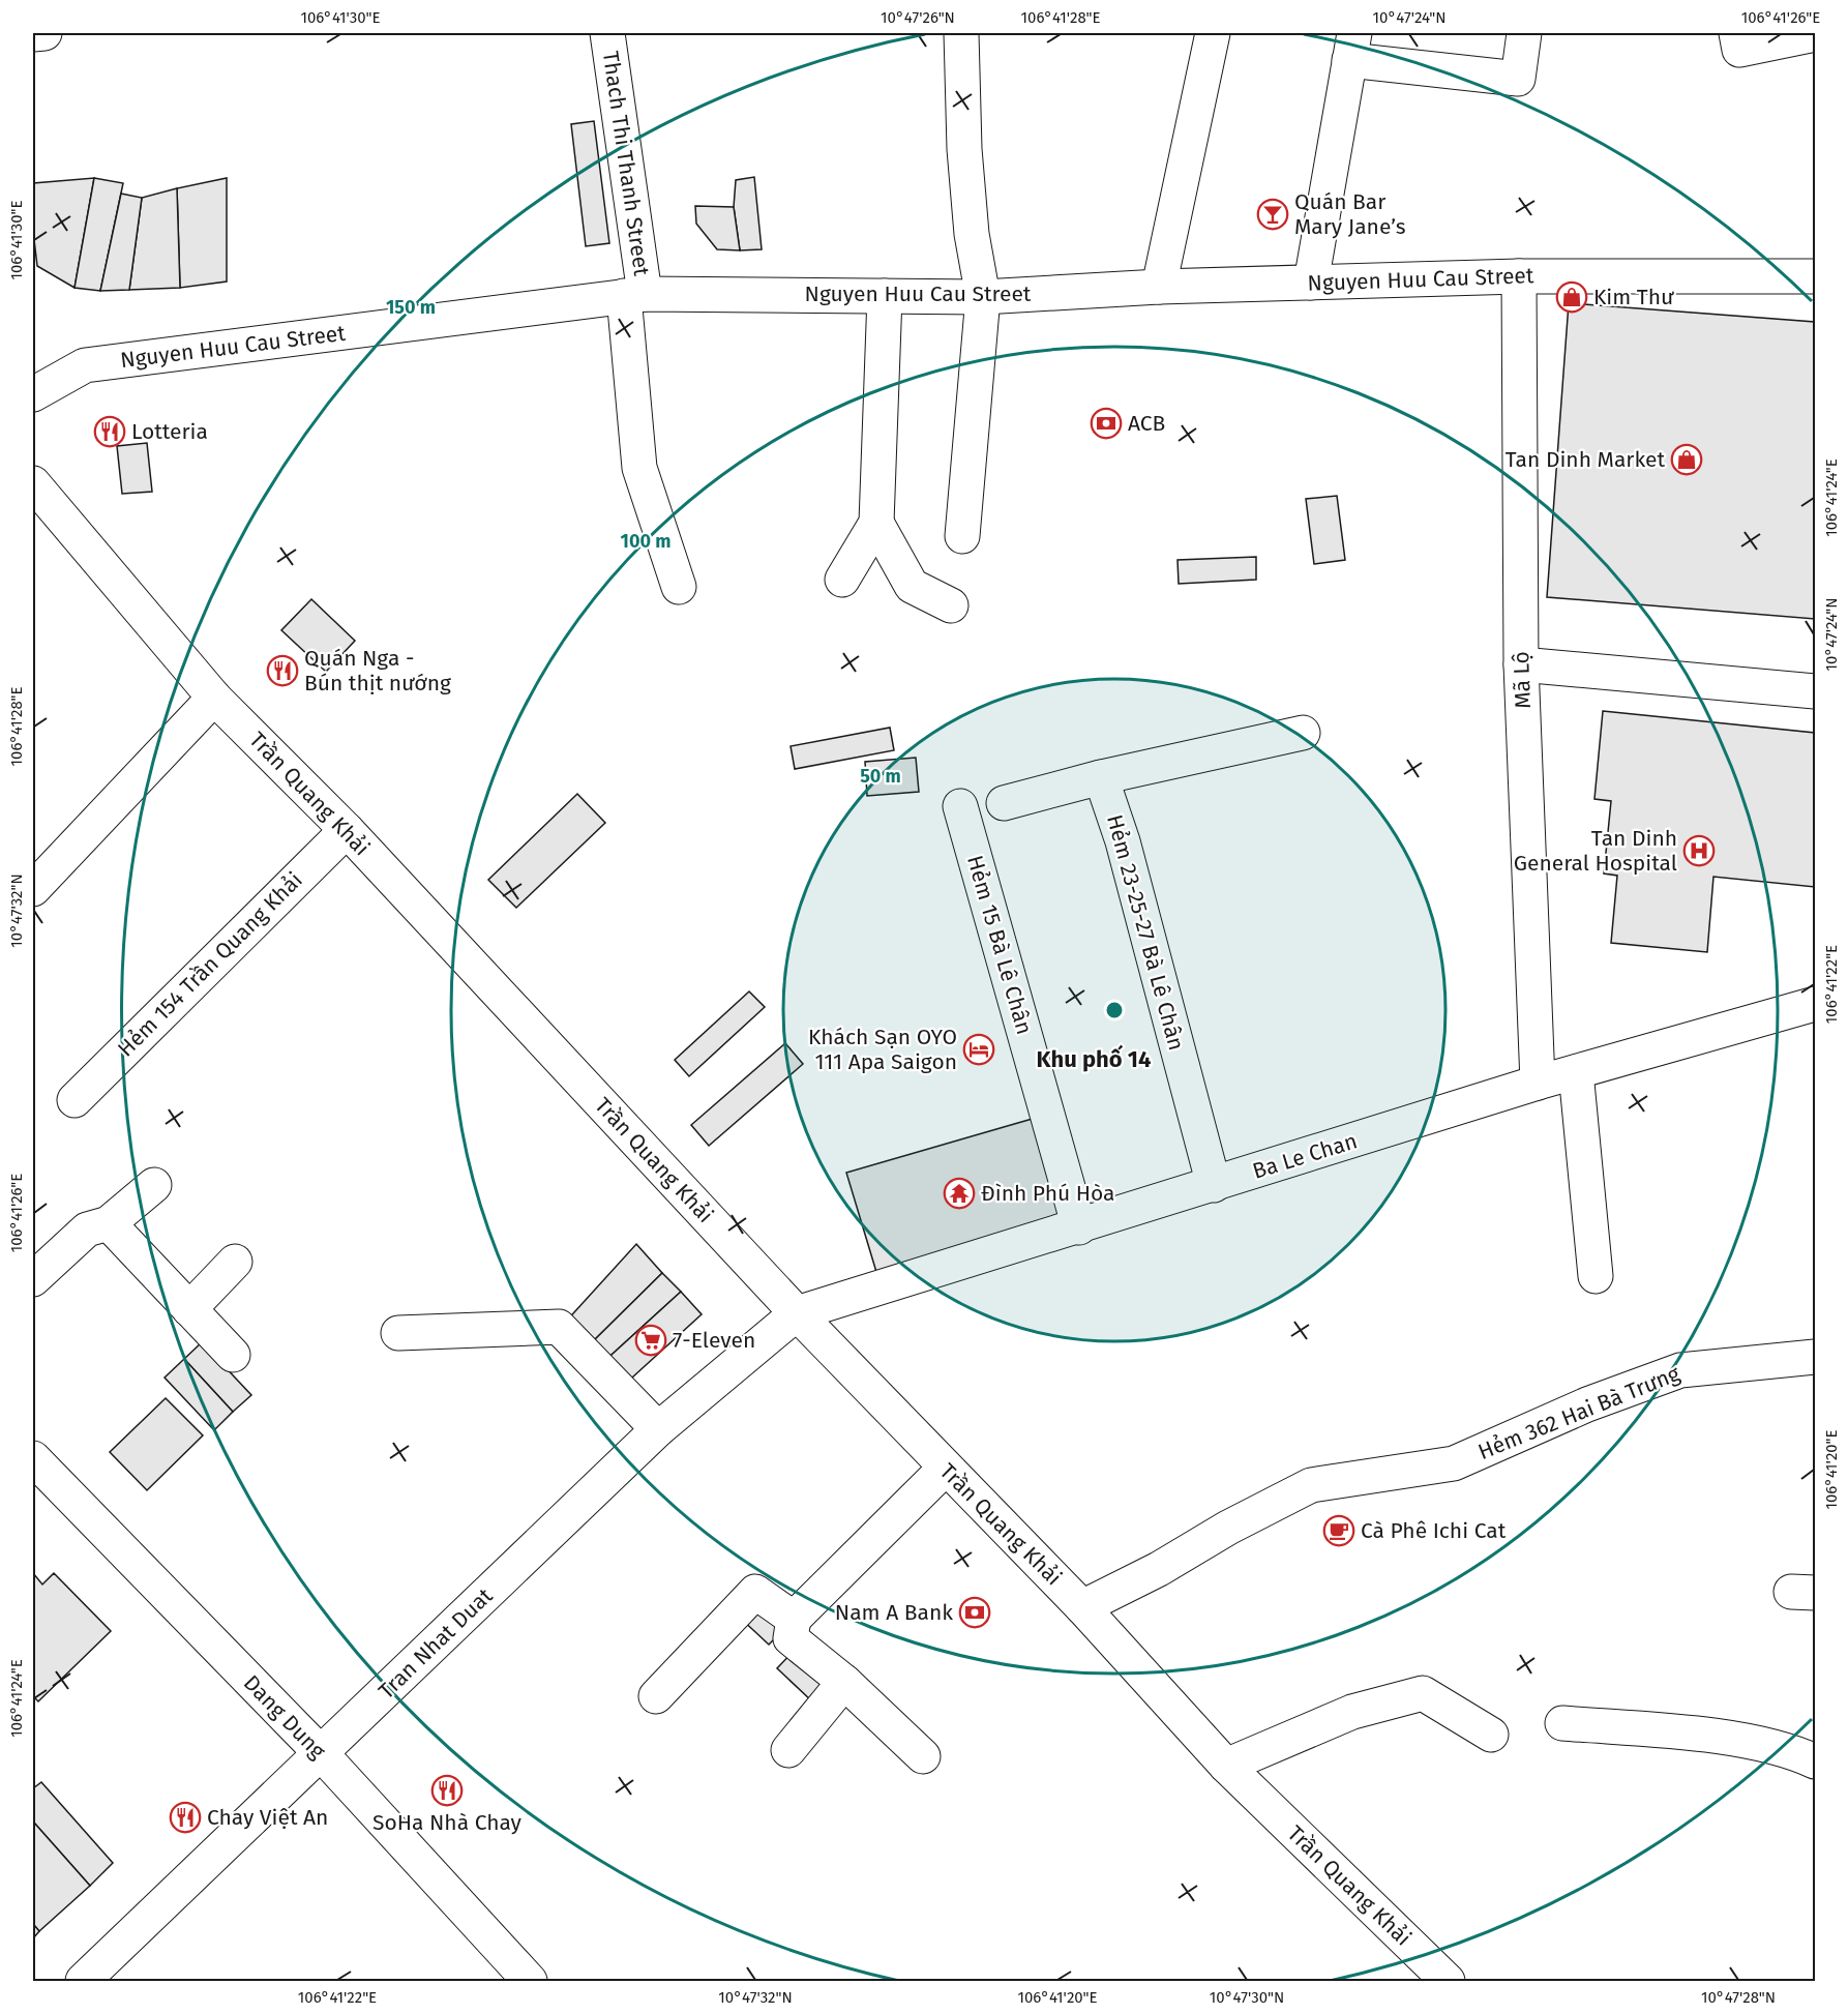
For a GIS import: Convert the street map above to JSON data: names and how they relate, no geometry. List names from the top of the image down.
{
  "streets": {
    "street": [
      "Thach Thi Thanh Street",
      "Nguyen Huu Cau Street",
      "Mã Lộ",
      "Trần Quang Khải",
      "Hẻm 23-25-27 Bà Lê Chân",
      "Hẻm 15 Bà Lê Chân",
      "Hẻm 154 Trần Quang Khải",
      "Ba Le Chan",
      "Hẻm 362 Hai Bà Trưng",
      "Tran Nhat Duat",
      "Dang Dung"
    ]
  },
  "crossings": [
    ["Thach Thi Thanh Street", "Nguyen Huu Cau Street"],
    ["Nguyen Huu Cau Street", "Mã Lộ"],
    ["Mã Lộ", "Ba Le Chan"],
    ["Trần Quang Khải", "Hẻm 154 Trần Quang Khải"],
    ["Trần Quang Khải", "Ba Le Chan"],
    ["Trần Quang Khải", "Hẻm 362 Hai Bà Trưng"],
    ["Trần Quang Khải", "Tran Nhat Duat"],
    ["Hẻm 23-25-27 Bà Lê Chân", "Ba Le Chan"],
    ["Hẻm 15 Bà Lê Chân", "Ba Le Chan"],
    ["Ba Le Chan", "Tran Nhat Duat"],
    ["Tran Nhat Duat", "Dang Dung"]
  ],
  "districts": ["Khu phố 14"],
  "places": {
    "bar": ["Quán Bar Mary Jane’s"],
    "shop": ["Kim Thư", "Tan Dinh Market"],
    "bank": ["ACB", "Nam A Bank"],
    "restaurant": [
      "Lotteria",
      "Quán Nga - Bún thịt nướng",
      "SoHa Nhà Chay",
      "Chay Việt An"
    ],
    "hospital": ["Tan Dinh General Hospital"],
    "hotel": ["Khách Sạn OYO 111 Apa Saigon"],
    "temple": ["Đình Phú Hòa"],
    "supermarket": ["7-Eleven"],
    "cafe": ["Cà Phê Ichi Cat"]
  },
  "coordinates": [
    "106°41'30\"E",
    "10°47'26\"N",
    "106°41'28\"E",
    "10°47'24\"N",
    "106°41'26\"E",
    "106°41'24\"E",
    "10°47'32\"N",
    "106°41'22\"E",
    "106°41'20\"E",
    "10°47'30\"N",
    "10°47'28\"N"
  ],
  "rings": ["150 m", "100 m", "50 m"]
}
